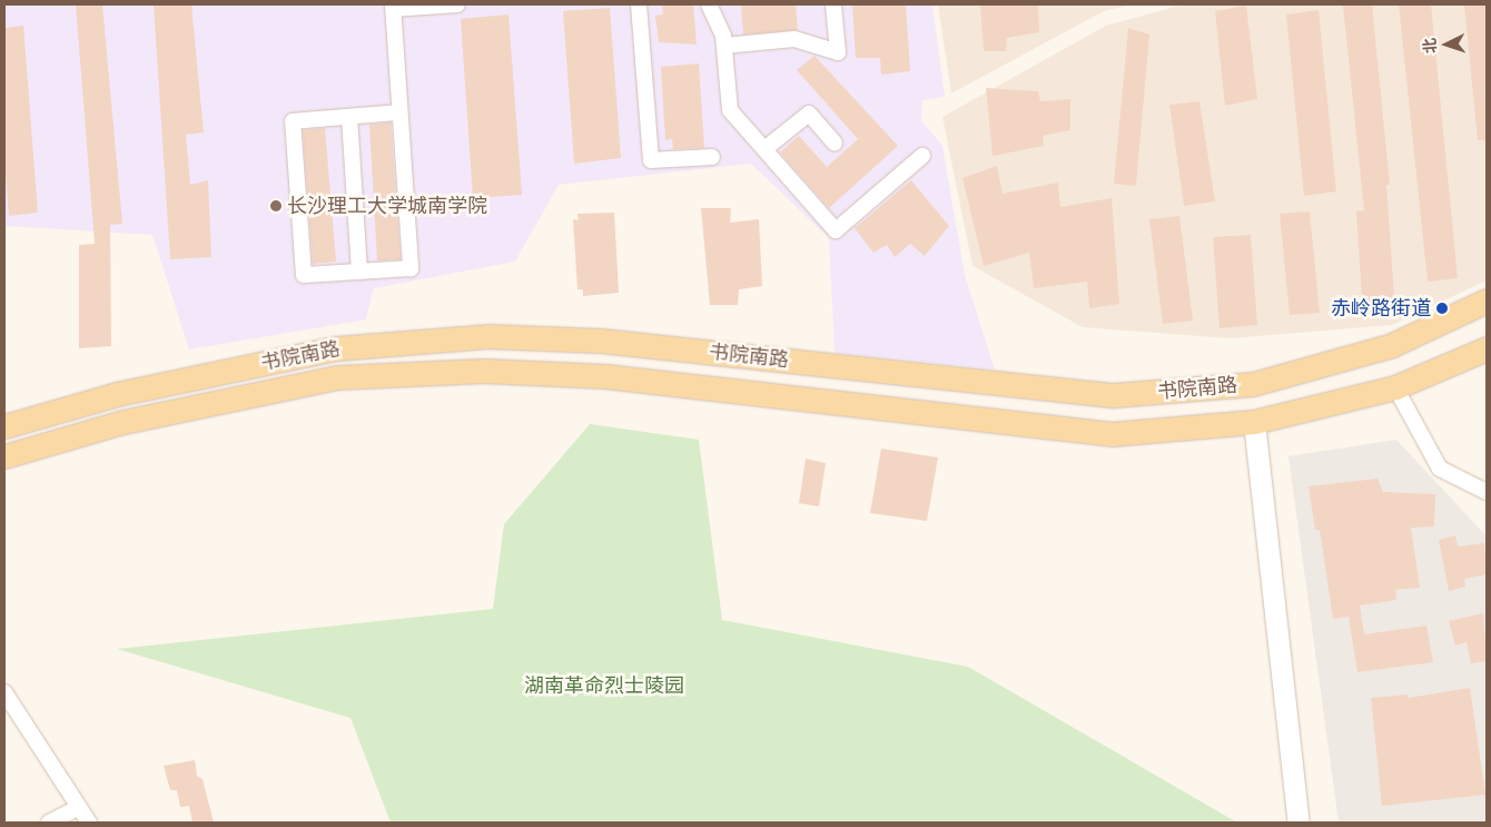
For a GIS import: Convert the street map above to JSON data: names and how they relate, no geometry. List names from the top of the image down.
{
  "streets": {
    "main road": ["书院南路"]
  },
  "parks": ["湖南革命烈士陵园"],
  "places": ["长沙理工大学城南学院", "赤岭路街道"],
  "north": "left"
}
